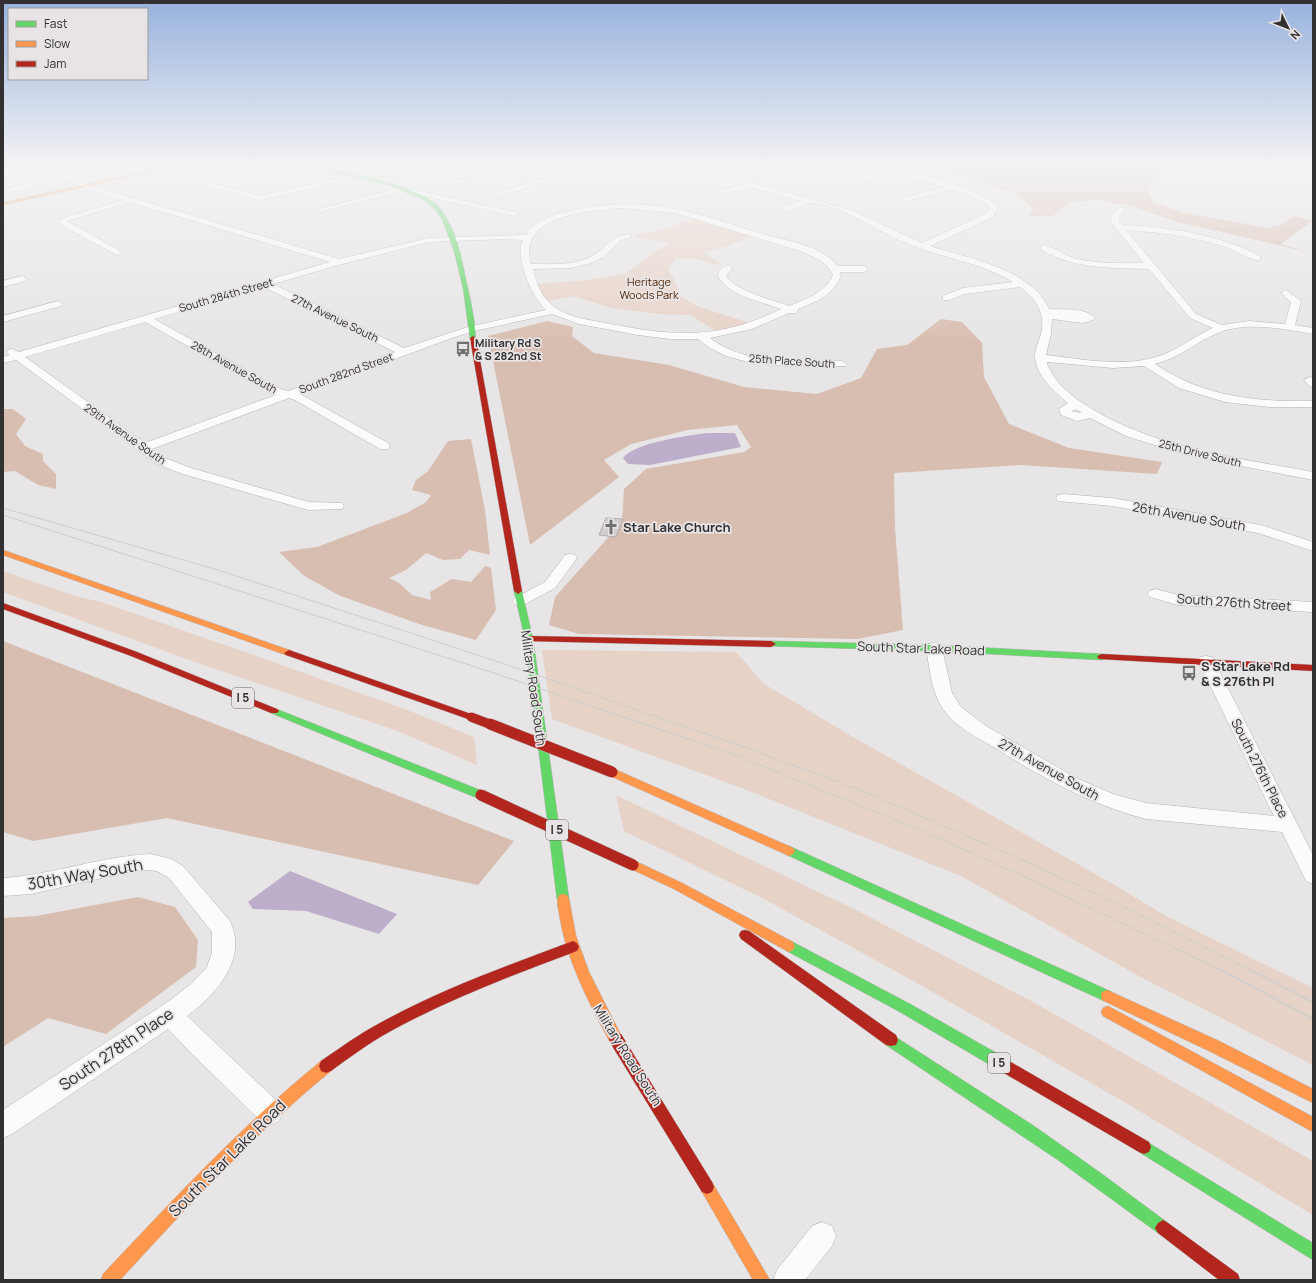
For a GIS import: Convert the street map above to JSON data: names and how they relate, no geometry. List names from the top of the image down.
{
  "streets": {
    "main road": ["South Star Lake Road", "Military Road South", "I 5"],
    "street": [
      "South 284th Street",
      "27th Avenue South",
      "25th Place South",
      "28th Avenue South",
      "South 282nd Street",
      "29th Avenue South",
      "25th Drive South",
      "26th Avenue South",
      "South 276th Street",
      "South 276th Place",
      "30th Way South",
      "South 278th Place"
    ]
  },
  "crossings": [
    ["South 284th Street", "27th Avenue South"],
    ["South 284th Street", "28th Avenue South"],
    ["South 284th Street", "29th Avenue South"],
    ["South 284th Street", "Military Road South"],
    ["27th Avenue South", "South 282nd Street"],
    ["27th Avenue South", "South Star Lake Road"],
    ["27th Avenue South", "South 276th Place"],
    ["28th Avenue South", "South 282nd Street"],
    ["South 282nd Street", "29th Avenue South"],
    ["South 282nd Street", "Military Road South"],
    ["South Star Lake Road", "Military Road South"],
    ["South Star Lake Road", "South 276th Place"],
    ["30th Way South", "South 278th Place"]
  ],
  "parks": ["Heritage Woods Park"],
  "places": {
    "bus stop": ["Military Rd S & S 282nd St", "S Star Lake Rd & S 276th Pl"],
    "church": ["Star Lake Church"]
  },
  "legend": ["Fast", "Slow", "Jam"],
  "north": "bottom right"
}
